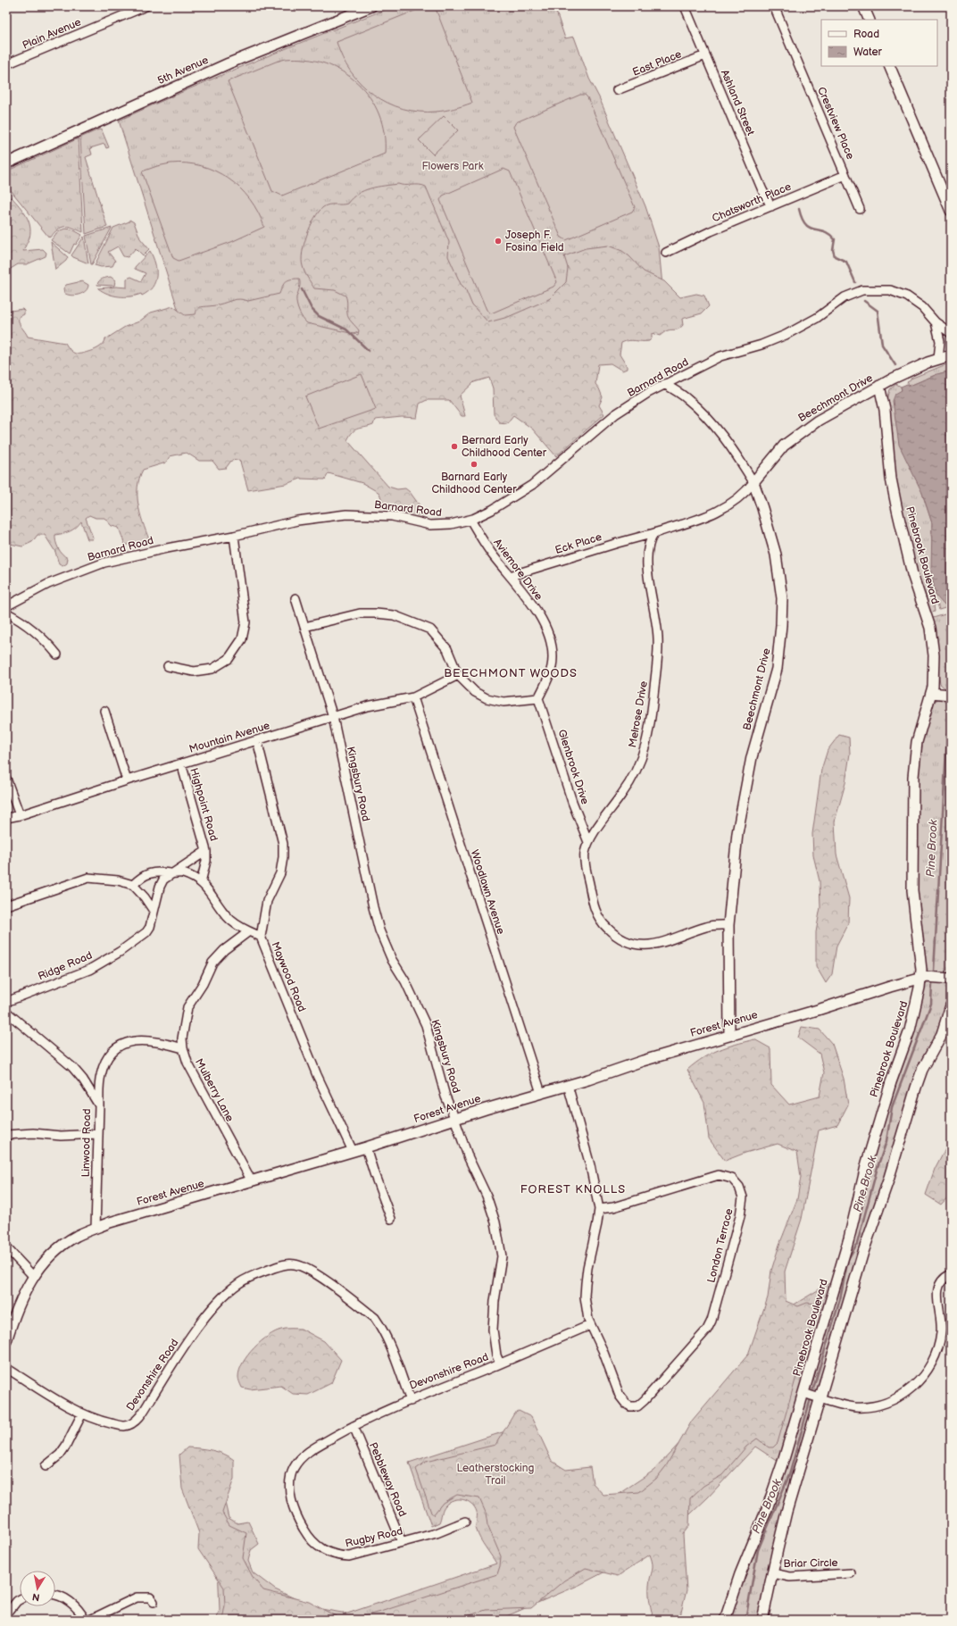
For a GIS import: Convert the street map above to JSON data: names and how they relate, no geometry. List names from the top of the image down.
{
  "streets": {
    "street": [
      "Plain Avenue",
      "East Place",
      "5th Avenue",
      "Ashland Street",
      "Crestview Place",
      "Chatsworth Place",
      "Barnard Road",
      "Beechmont Drive",
      "Eck Place",
      "Pinebrook Boulevard",
      "Aviemore Drive",
      "Melrose Drive",
      "Mountain Avenue",
      "Glenbrook Drive",
      "Kingsbury Road",
      "Highpoint Road",
      "Woodlawn Avenue",
      "Ridge Road",
      "Maywood Road",
      "Forest Avenue",
      "Mulberry Lane",
      "Linwood Road",
      "London Terrace",
      "Devonshire Road",
      "Pebbleway Road",
      "Rugby Road",
      "Briar Circle"
    ]
  },
  "crossings": [
    ["East Place", "Ashland Street"],
    ["Ashland Street", "Chatsworth Place"],
    ["Crestview Place", "Chatsworth Place"],
    ["Barnard Road", "Beechmont Drive"],
    ["Barnard Road", "Aviemore Drive"],
    ["Beechmont Drive", "Pinebrook Boulevard"],
    ["Beechmont Drive", "Melrose Drive"],
    ["Beechmont Drive", "Forest Avenue"],
    ["Eck Place", "Aviemore Drive"],
    ["Eck Place", "Melrose Drive"],
    ["Pinebrook Boulevard", "Forest Avenue"],
    ["Aviemore Drive", "Glenbrook Drive"],
    ["Melrose Drive", "Glenbrook Drive"],
    ["Mountain Avenue", "Kingsbury Road"],
    ["Mountain Avenue", "Highpoint Road"],
    ["Mountain Avenue", "Woodlawn Avenue"],
    ["Mountain Avenue", "Maywood Road"],
    ["Kingsbury Road", "Forest Avenue"],
    ["Kingsbury Road", "Devonshire Road"],
    ["Highpoint Road", "Ridge Road"],
    ["Woodlawn Avenue", "Forest Avenue"],
    ["Maywood Road", "Forest Avenue"],
    ["Forest Avenue", "Mulberry Lane"],
    ["Forest Avenue", "Linwood Road"],
    ["London Terrace", "Devonshire Road"],
    ["Devonshire Road", "Rugby Road"],
    ["Pebbleway Road", "Rugby Road"]
  ],
  "districts": ["BEECHMONT WOODS", "FOREST KNOLLS"],
  "water": ["Pine Brook"],
  "parks": ["Flowers Park", "Leatherstocking Trail"],
  "places": ["Joseph F. Fosina Field", "Bernard Early Childhood Center", "Barnard Early Childhood Center"],
  "legend": ["Road", "Water"],
  "north": "bottom"
}
